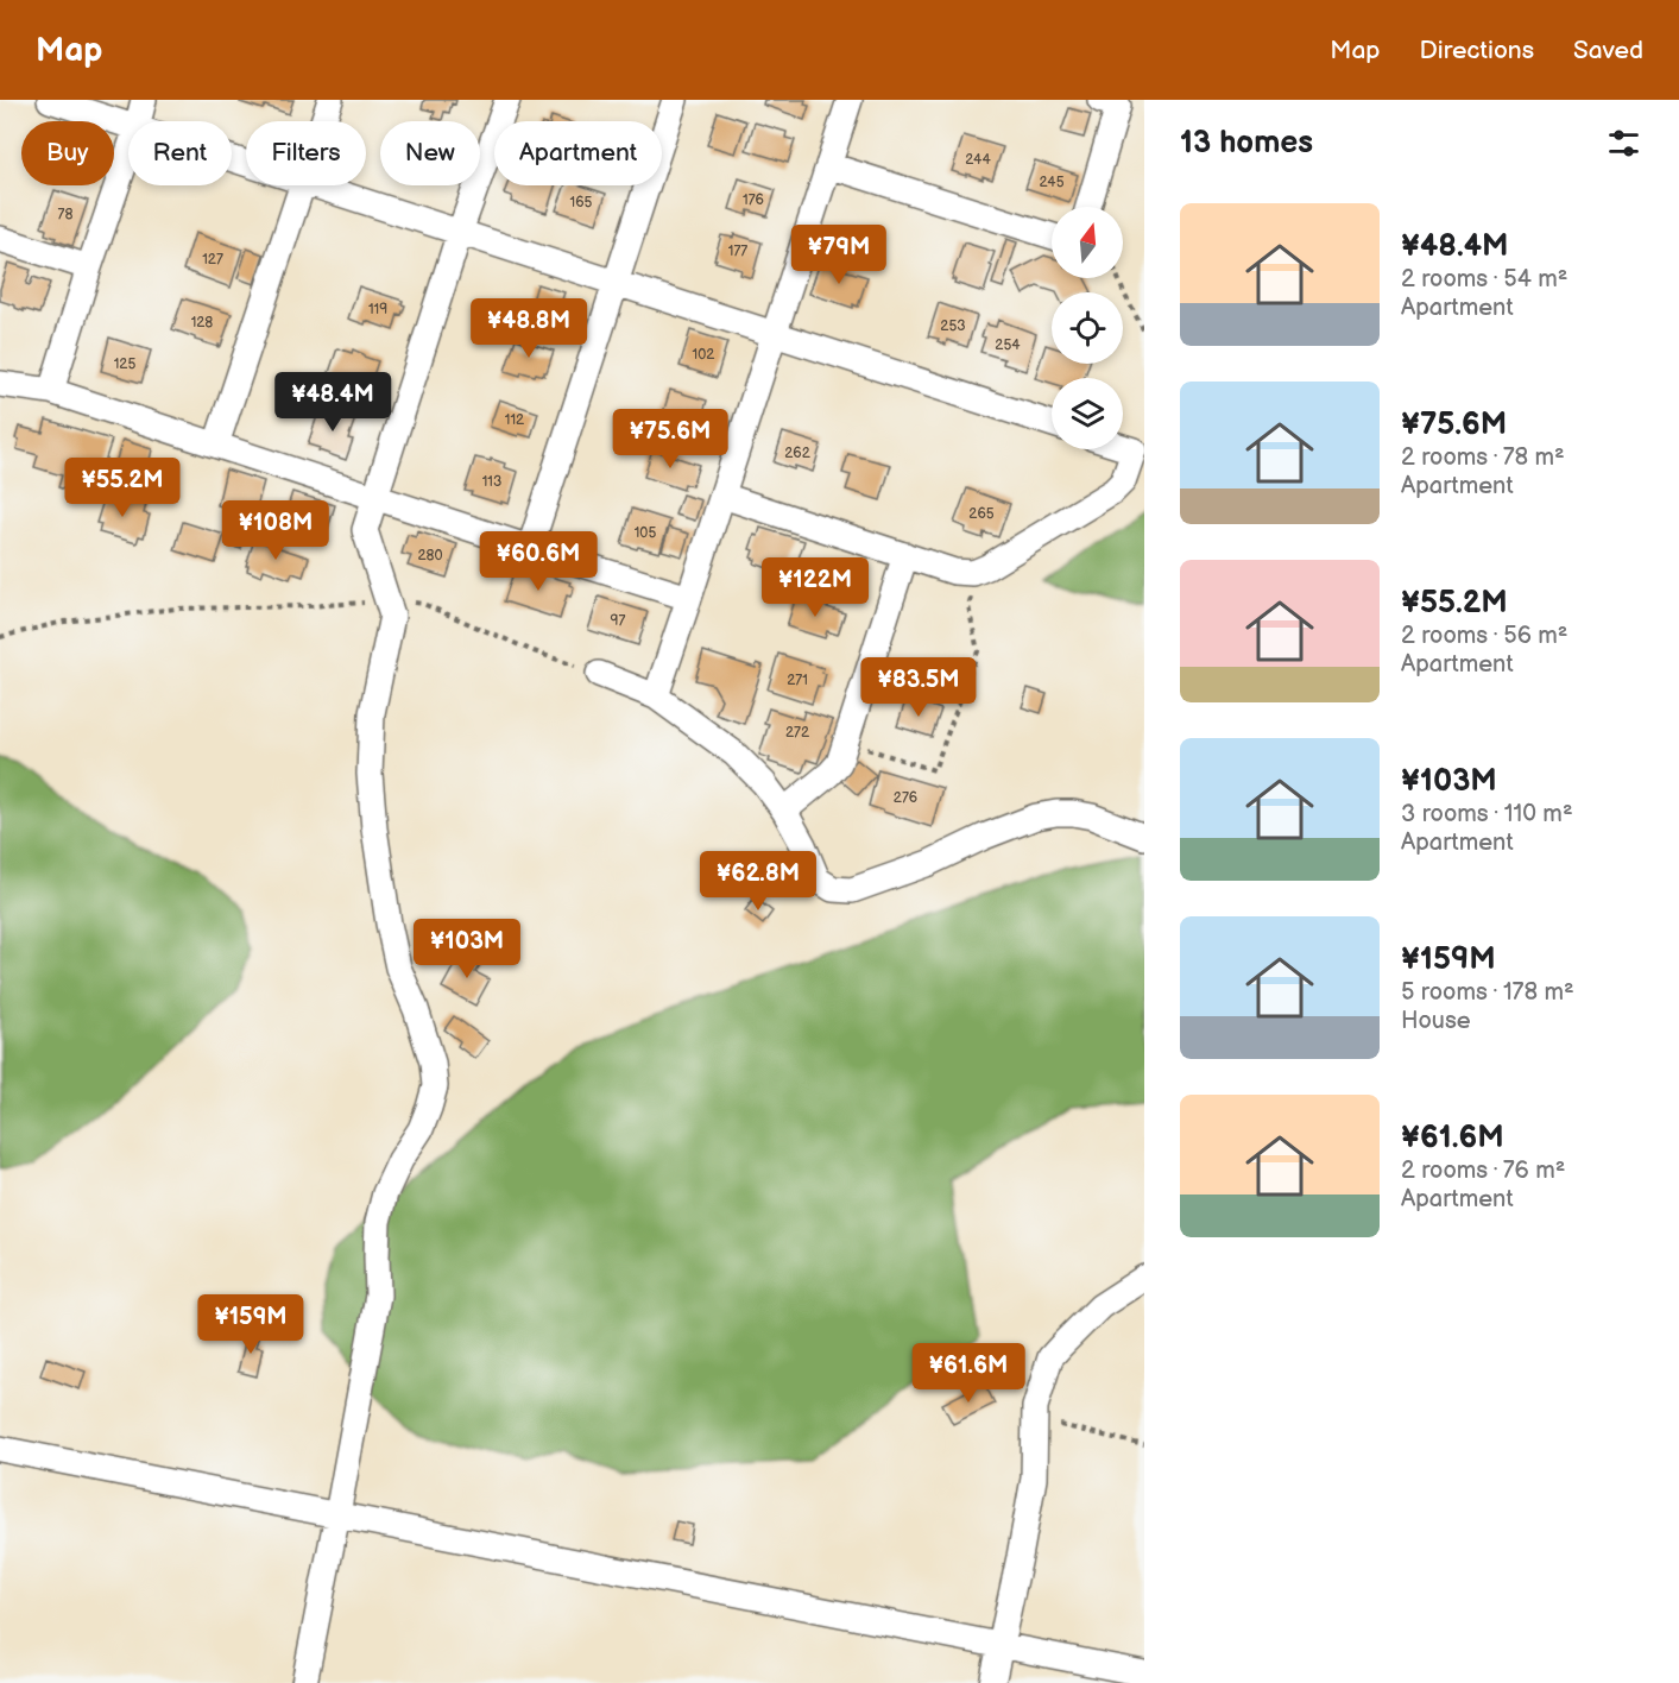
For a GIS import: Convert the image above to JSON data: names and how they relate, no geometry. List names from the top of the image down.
{
  "house_numbers": [
    "244",
    "245",
    "176",
    "165",
    "78",
    "177",
    "127",
    "119",
    "128",
    "253",
    "254",
    "102",
    "125",
    "112",
    "262",
    "113",
    "265",
    "105",
    "280",
    "97",
    "271",
    "272",
    "276"
  ],
  "north": "top",
  "page": {
    "header": "Map",
    "nav": ["Map", "Directions", "Saved"],
    "heading": "13 homes",
    "chip": [
      "Buy",
      "Rent",
      "Filters",
      "New",
      "Apartment"
    ],
    "list": [
      {
        "name": "¥48.4M",
        "note": "2 rooms · 54 m² · Apartment"
      },
      {
        "name": "¥75.6M",
        "note": "2 rooms · 78 m² · Apartment"
      },
      {
        "name": "¥55.2M",
        "note": "2 rooms · 56 m² · Apartment"
      },
      {
        "name": "¥103M",
        "note": "3 rooms · 110 m² · Apartment"
      },
      {
        "name": "¥159M",
        "note": "5 rooms · 178 m² · House"
      },
      {
        "name": "¥61.6M",
        "note": "2 rooms · 76 m² · Apartment"
      }
    ],
    "price": [
      "¥79M",
      "¥48.8M",
      "¥48.4M",
      "¥75.6M",
      "¥55.2M",
      "¥108M",
      "¥60.6M",
      "¥122M",
      "¥83.5M",
      "¥62.8M",
      "¥103M",
      "¥159M",
      "¥61.6M"
    ]
  }
}
